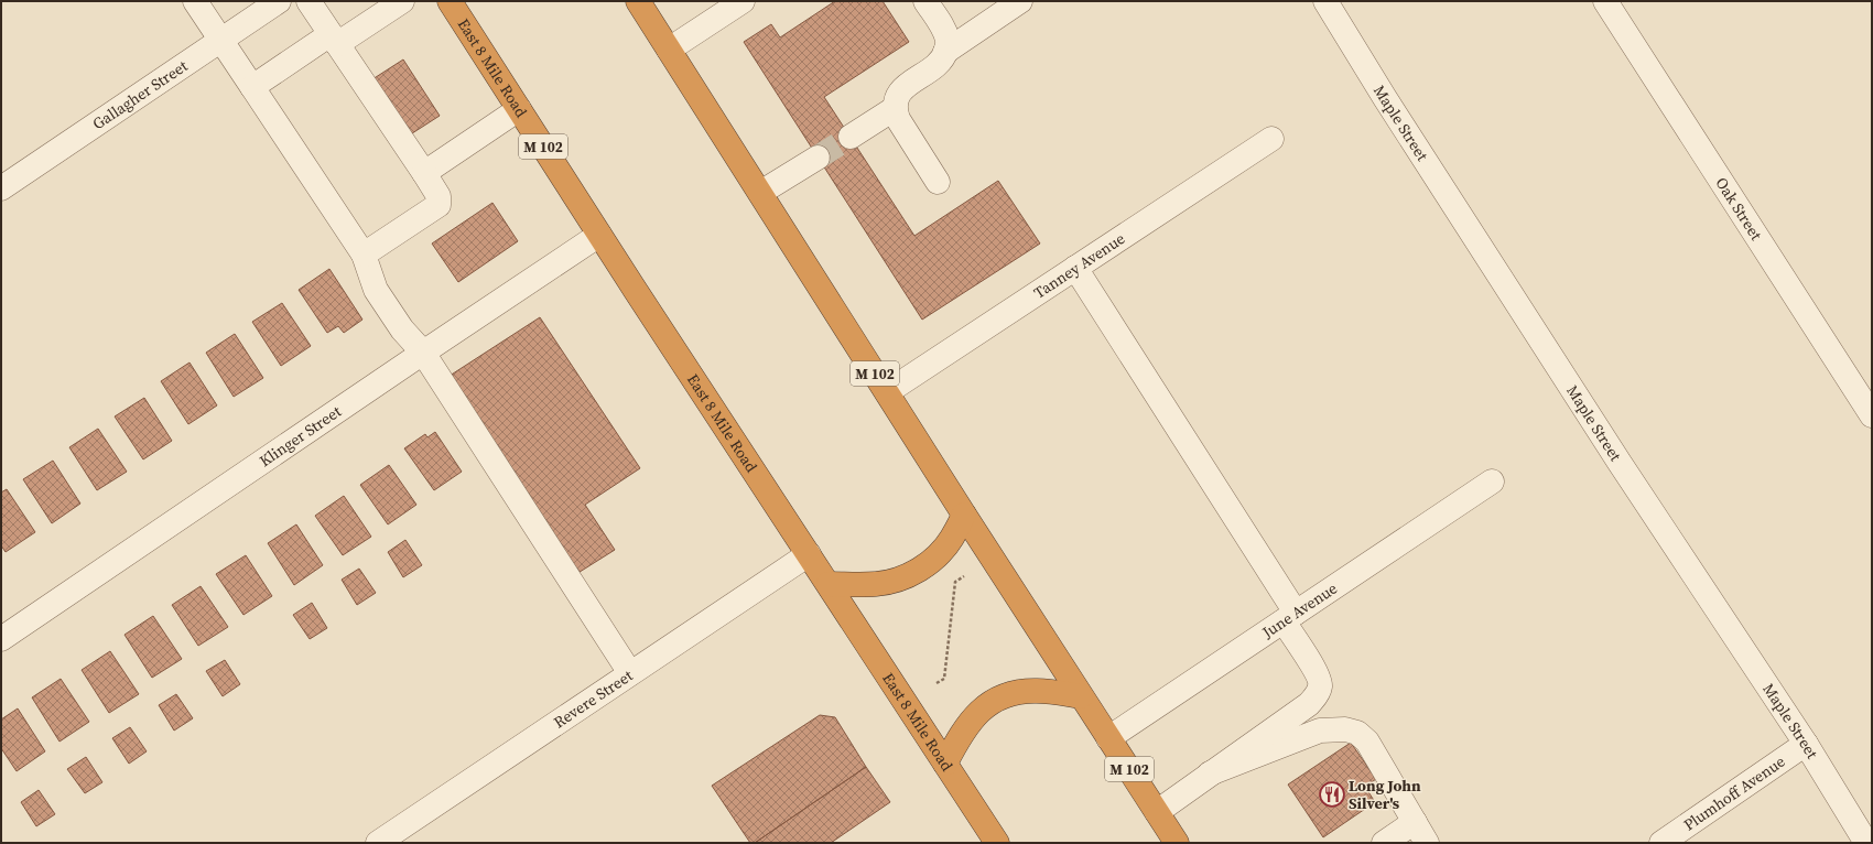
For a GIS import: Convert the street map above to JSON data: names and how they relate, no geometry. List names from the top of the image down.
{
  "streets": {
    "highway": ["East 8 Mile Road", "M 102"],
    "street": [
      "Gallagher Street",
      "Maple Street",
      "Oak Street",
      "Tanney Avenue",
      "Klinger Street",
      "June Avenue",
      "Revere Street",
      "Plumhoff Avenue"
    ]
  },
  "crossings": [
    ["East 8 Mile Road", "Klinger Street"],
    ["East 8 Mile Road", "Revere Street"],
    ["Maple Street", "Plumhoff Avenue"],
    ["M 102", "Tanney Avenue"],
    ["M 102", "June Avenue"]
  ],
  "places": {
    "restaurant": ["Long John Silver's"]
  }
}
